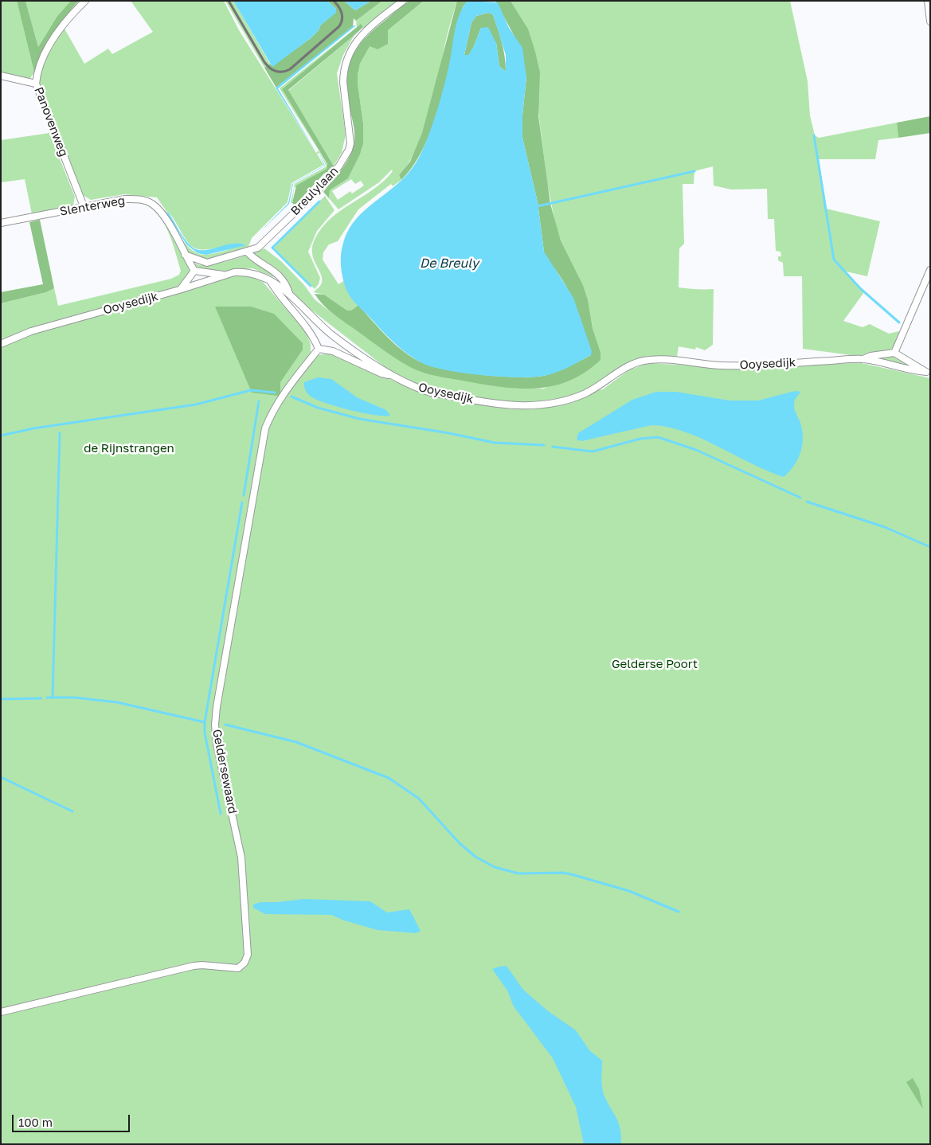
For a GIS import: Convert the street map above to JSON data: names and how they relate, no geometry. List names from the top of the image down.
{
  "streets": {
    "street": [
      "Panovenweg",
      "Breulylaan",
      "Slenterweg",
      "Ooysedijk",
      "Geldersewaard"
    ]
  },
  "crossings": [
    ["Panovenweg", "Slenterweg"],
    ["Breulylaan", "Slenterweg"]
  ],
  "water": ["De Breuly"],
  "parks": ["de Rijnstrangen", "Gelderse Poort"],
  "scale_bar": "100 m"
}
